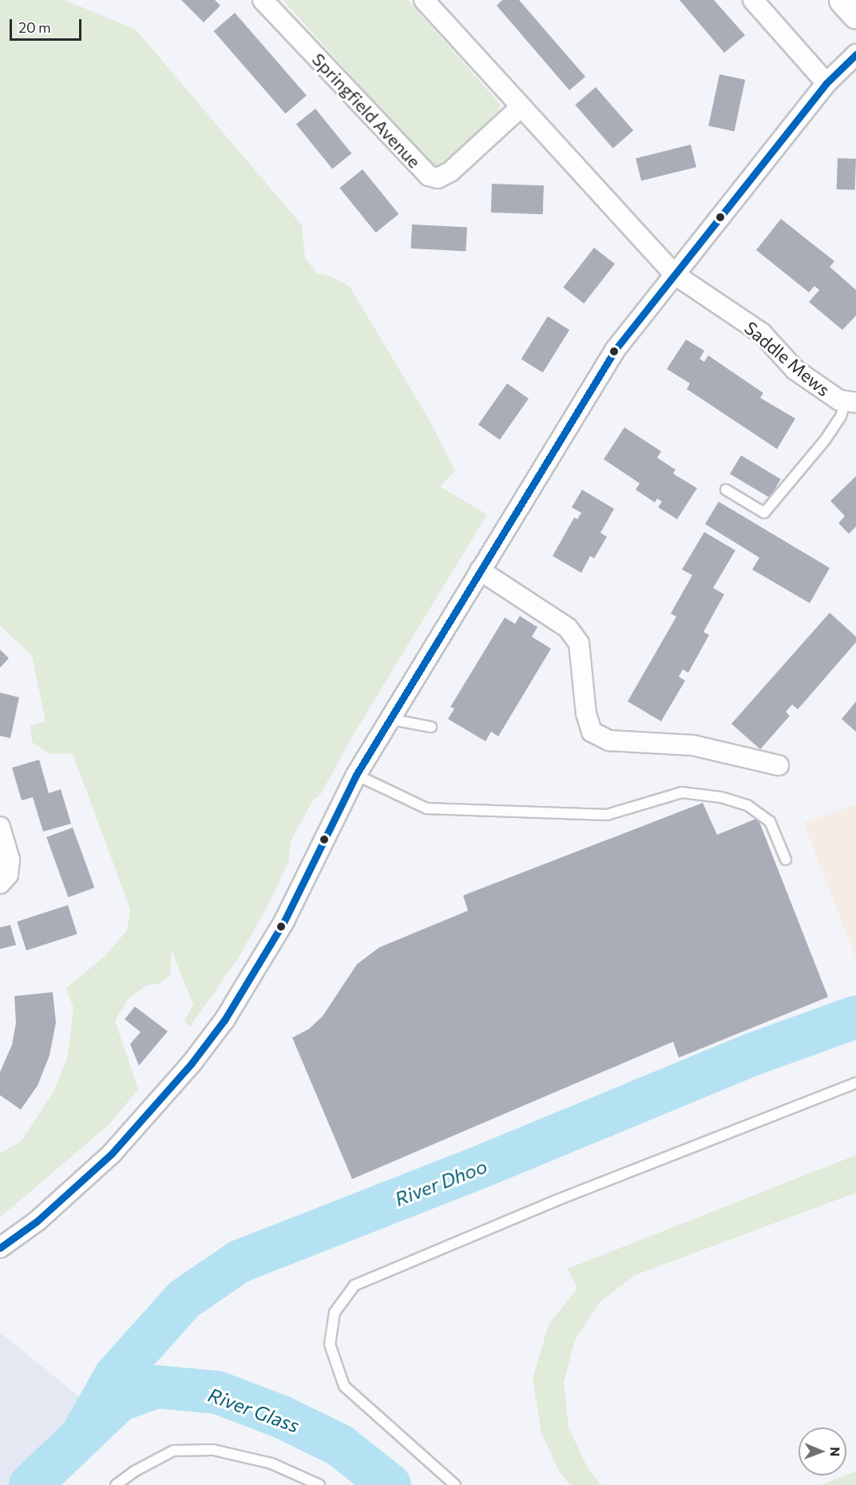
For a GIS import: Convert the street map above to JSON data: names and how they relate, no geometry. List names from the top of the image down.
{
  "streets": {
    "street": ["Springfield Avenue", "Saddle Mews"]
  },
  "water": ["River Dhoo", "River Glass"],
  "scale_bar": "20 m",
  "north": "right"
}
